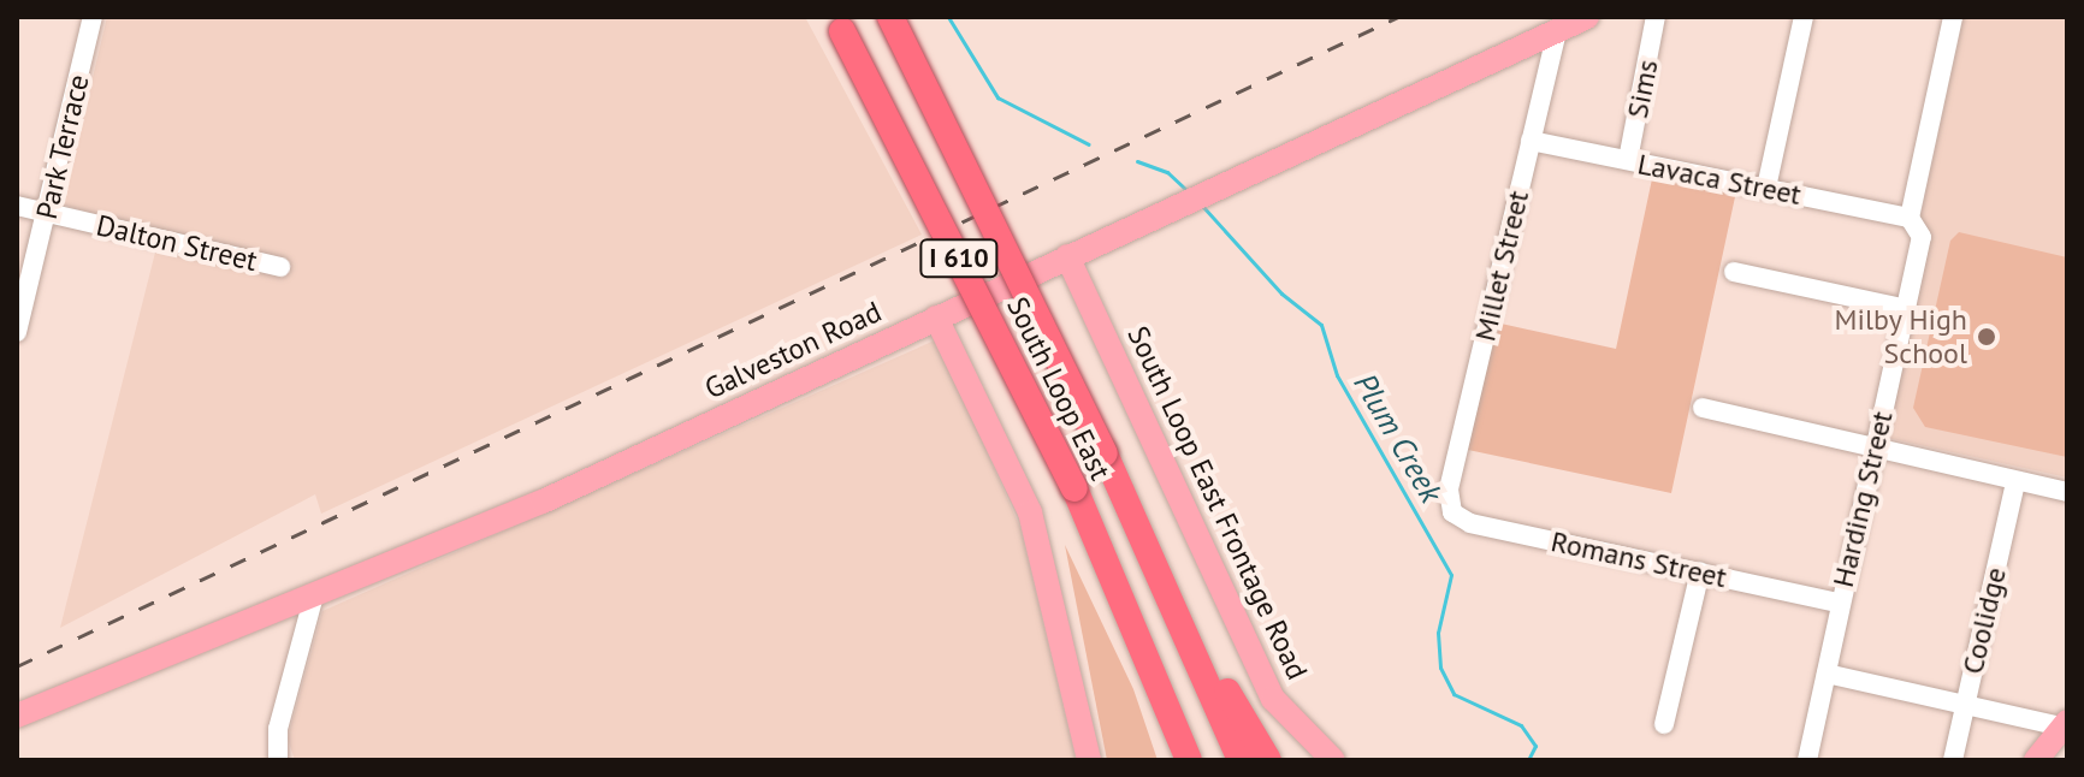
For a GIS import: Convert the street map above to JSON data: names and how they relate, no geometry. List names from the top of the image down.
{
  "streets": {
    "highway": ["I 610", "South Loop East"],
    "main road": ["Galveston Road", "South Loop East Frontage Road"],
    "street": [
      "Sims",
      "Park Terrace",
      "Lavaca Street",
      "Dalton Street",
      "Millet Street",
      "Harding Street",
      "Romans Street",
      "Coolidge"
    ]
  },
  "crossings": [
    ["Sims", "Lavaca Street"],
    ["Park Terrace", "Dalton Street"],
    ["Lavaca Street", "Millet Street"],
    ["Lavaca Street", "Harding Street"],
    ["I 610", "South Loop East"],
    ["Millet Street", "Galveston Road"],
    ["Millet Street", "Romans Street"],
    ["Galveston Road", "South Loop East Frontage Road"],
    ["Harding Street", "Romans Street"]
  ],
  "water": ["Plum Creek"],
  "places": ["Milby High School"]
}
